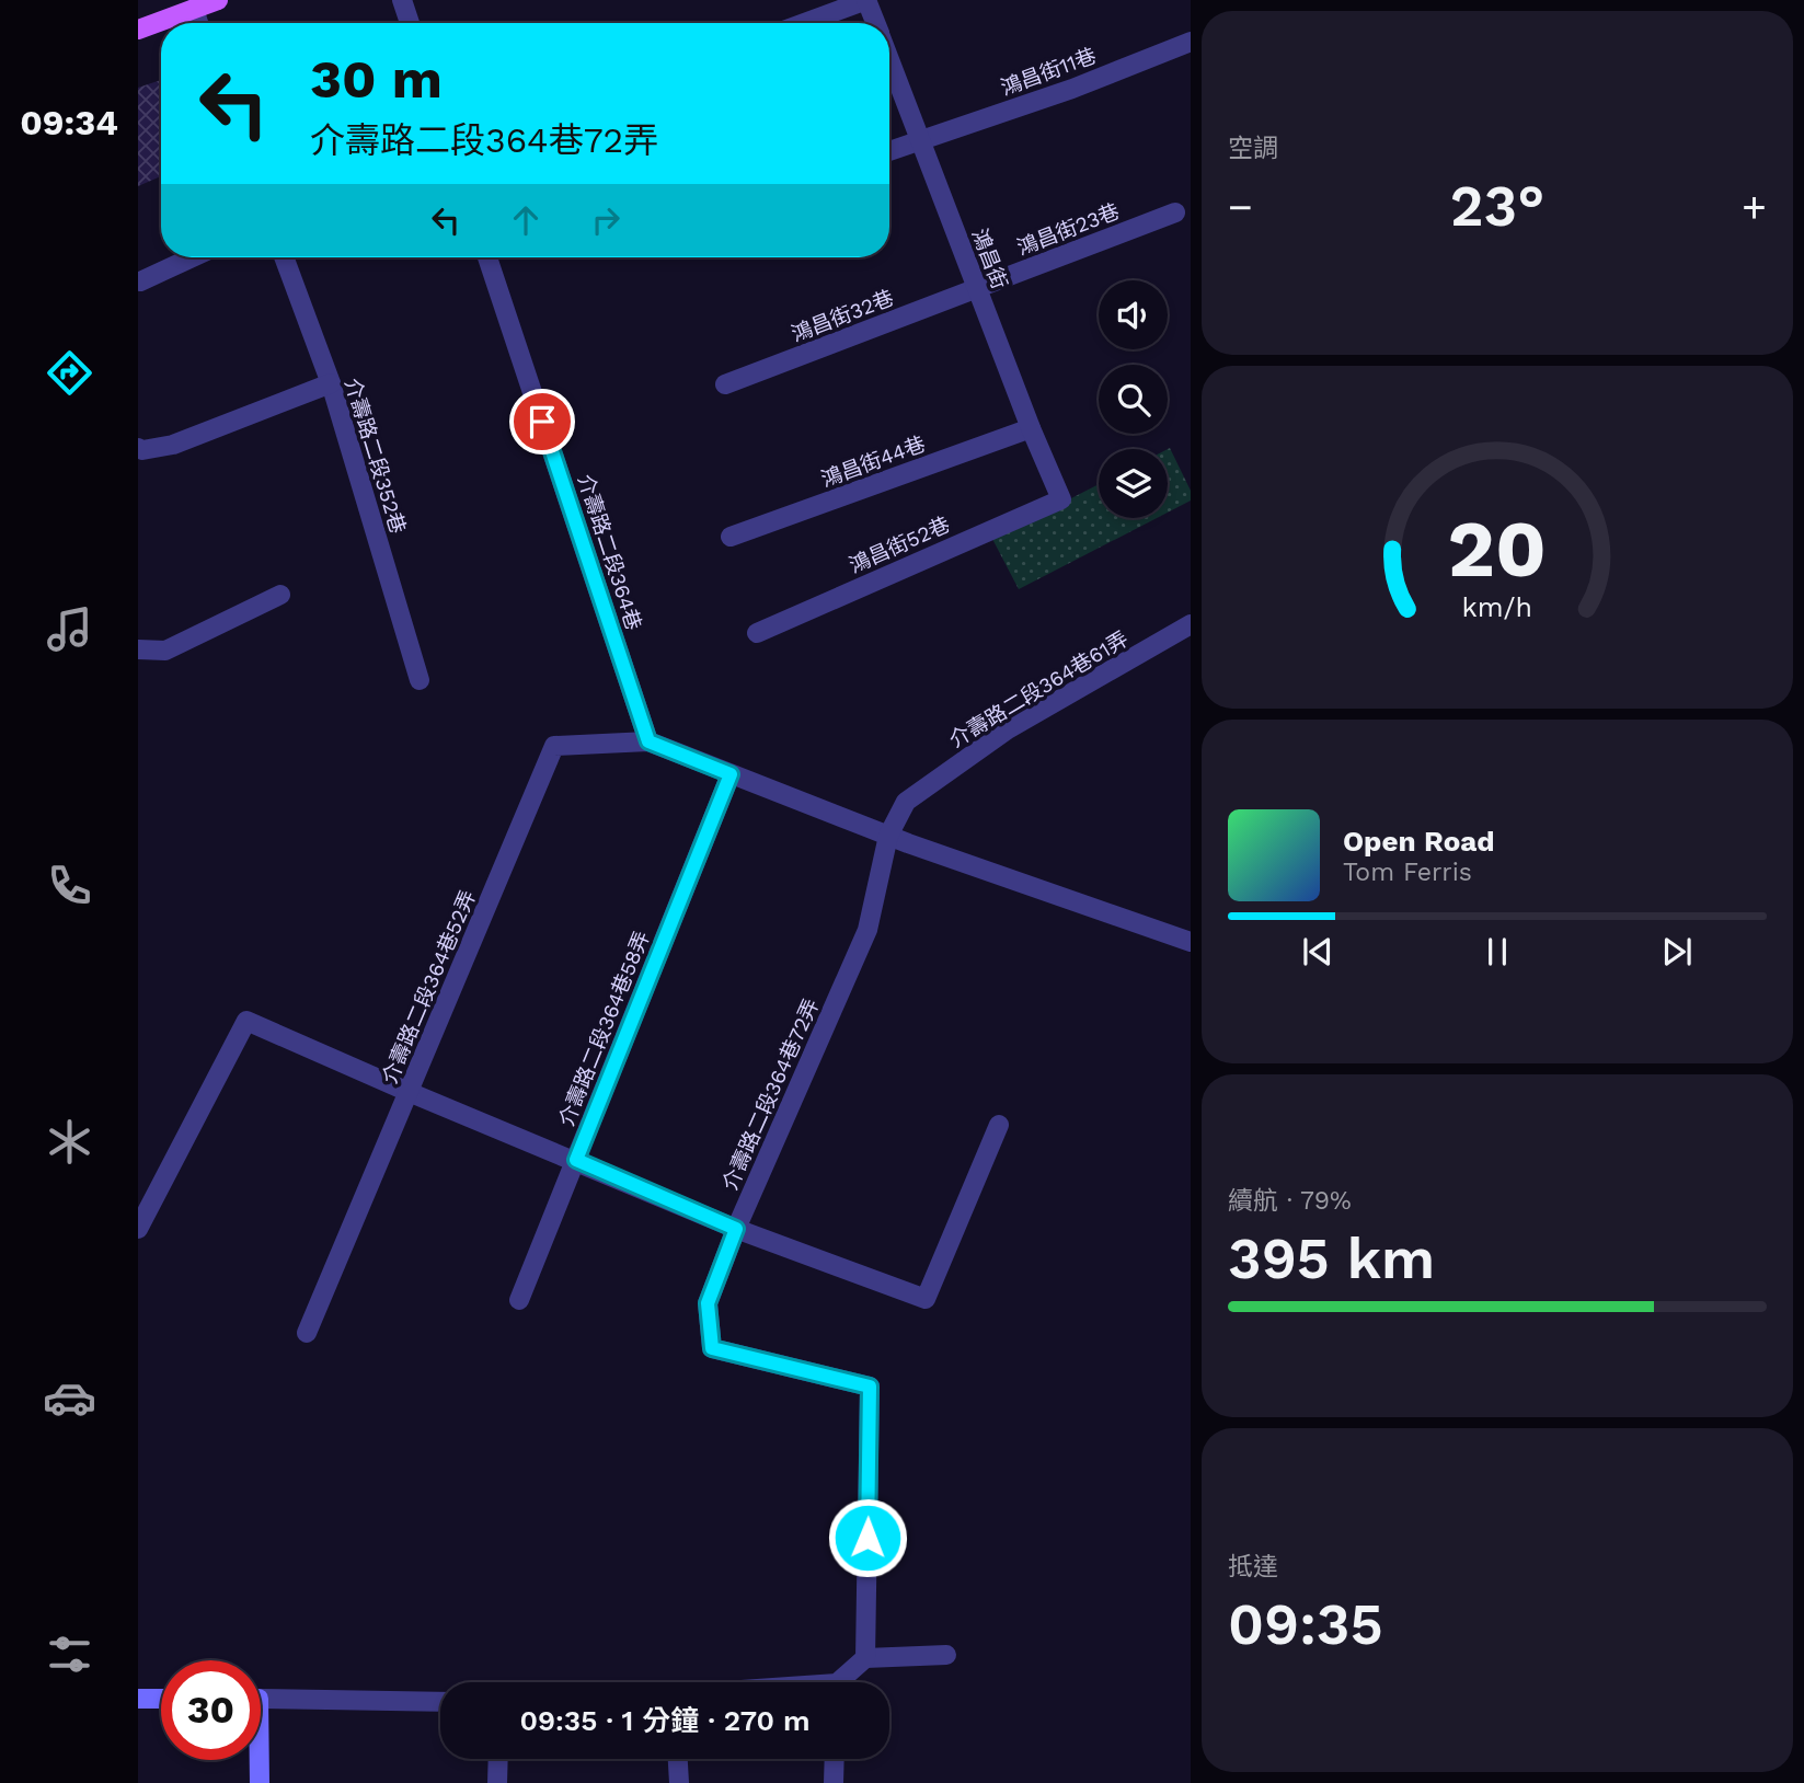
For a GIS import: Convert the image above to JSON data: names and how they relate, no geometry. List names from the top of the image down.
{
  "streets": {
    "street": [
      "鴻昌街11巷",
      "鴻昌街23巷",
      "鴻昌街",
      "鴻昌街32巷",
      "介壽路二段352巷",
      "鴻昌街44巷",
      "鴻昌街52巷",
      "介壽路二段364巷",
      "介壽路二段364巷61弄",
      "介壽路二段364巷52弄",
      "介壽路二段364巷58弄",
      "介壽路二段364巷72弄"
    ]
  },
  "crossings": [
    ["鴻昌街11巷", "鴻昌街"],
    ["鴻昌街23巷", "鴻昌街"],
    ["鴻昌街23巷", "鴻昌街32巷"],
    ["鴻昌街", "鴻昌街32巷"],
    ["鴻昌街", "鴻昌街44巷"],
    ["鴻昌街", "鴻昌街52巷"],
    ["介壽路二段364巷", "介壽路二段364巷52弄"],
    ["介壽路二段364巷61弄", "介壽路二段364巷72弄"]
  ],
  "page": {
    "tabs": "09:34",
    "tile": [
      "空調",
      ["續航 · 79%", "395 km"],
      ["抵達", "09:35"]
    ],
    "turn": ["30 m", "介壽路二段364巷72弄"],
    "heat": ["−", "23°", "+"],
    "song": ["Open Road", "Tom Ferris"],
    "limit": "30",
    "trip": "09:35 · 1 分鐘 · 270 m",
    "gauge": ["20", "km/h"]
  }
}
